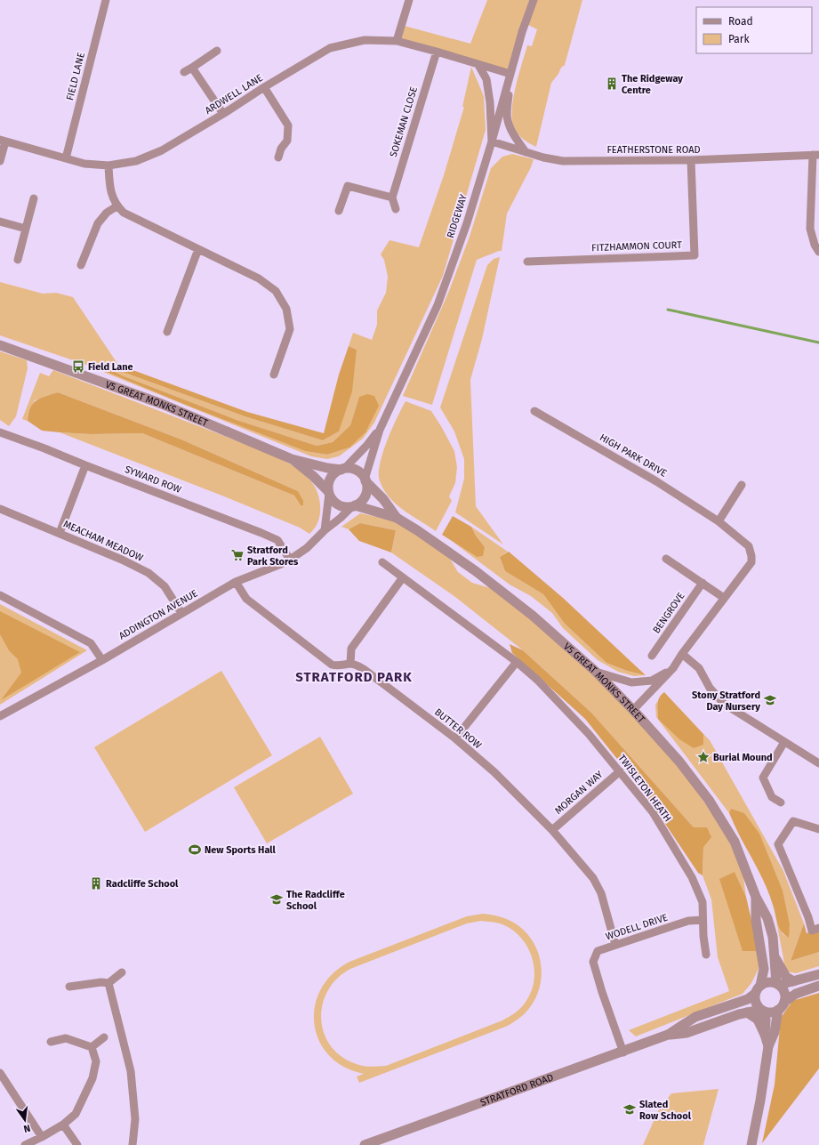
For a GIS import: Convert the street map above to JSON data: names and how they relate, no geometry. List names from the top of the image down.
{
  "streets": {
    "street": [
      "FIELD LANE",
      "ARDWELL LANE",
      "SOKEMAN CLOSE",
      "FEATHERSTONE ROAD",
      "RIDGEWAY",
      "FITZHAMMON COURT",
      "V5 GREAT MONKS STREET",
      "HIGH PARK DRIVE",
      "SYWARD ROW",
      "MEACHAM MEADOW",
      "BENGROVE",
      "ADDINGTON AVENUE",
      "BUTTER ROW",
      "TWISLETON HEATH",
      "MORGAN WAY",
      "WODELL DRIVE",
      "STRATFORD ROAD"
    ]
  },
  "crossings": [
    ["FIELD LANE", "ARDWELL LANE"],
    ["ARDWELL LANE", "SOKEMAN CLOSE"],
    ["ARDWELL LANE", "RIDGEWAY"],
    ["FEATHERSTONE ROAD", "RIDGEWAY"],
    ["FEATHERSTONE ROAD", "FITZHAMMON COURT"],
    ["RIDGEWAY", "V5 GREAT MONKS STREET"],
    ["RIDGEWAY", "ADDINGTON AVENUE"],
    ["V5 GREAT MONKS STREET", "HIGH PARK DRIVE"],
    ["V5 GREAT MONKS STREET", "ADDINGTON AVENUE"],
    ["V5 GREAT MONKS STREET", "STRATFORD ROAD"],
    ["SYWARD ROW", "ADDINGTON AVENUE"],
    ["MEACHAM MEADOW", "ADDINGTON AVENUE"],
    ["ADDINGTON AVENUE", "BUTTER ROW"],
    ["BUTTER ROW", "MORGAN WAY"],
    ["BUTTER ROW", "WODELL DRIVE"],
    ["TWISLETON HEATH", "MORGAN WAY"],
    ["TWISLETON HEATH", "WODELL DRIVE"],
    ["WODELL DRIVE", "STRATFORD ROAD"]
  ],
  "districts": ["STRATFORD PARK"],
  "places": {
    "building": ["The Ridgeway Centre", "Radcliffe School"],
    "bus stop": ["Field Lane"],
    "supermarket": ["Stratford Park Stores"],
    "school or university": ["Stony Stratford Day Nursery", "The Radcliffe School", "Slated Row School"],
    "place": ["Burial Mound"],
    "sports": ["New Sports Hall"]
  },
  "legend": ["Road", "Park"],
  "north": "bottom"
}
